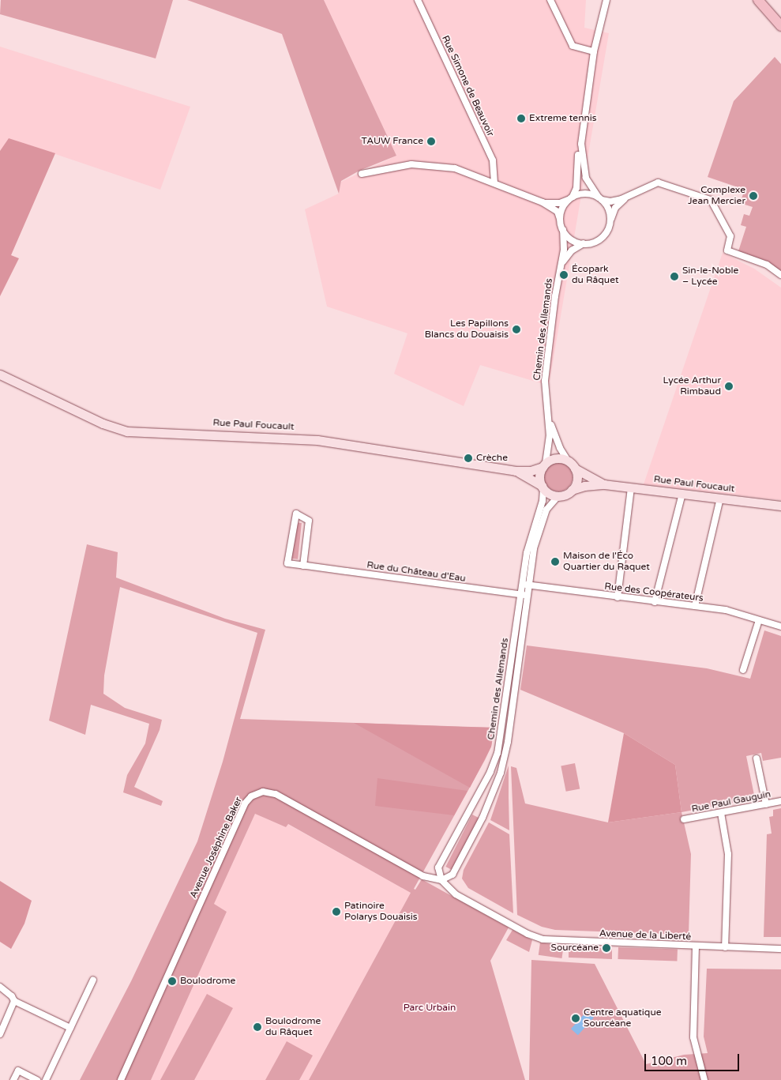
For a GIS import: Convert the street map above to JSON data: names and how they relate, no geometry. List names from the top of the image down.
{
  "streets": {
    "street": [
      "Rue Simone de Beauvoir",
      "Chemin des Allemands",
      "Rue Paul Foucault",
      "Rue du Château d'Eau",
      "Rue des Coopérateurs",
      "Rue Paul Gauguin",
      "Avenue Joséphine Baker",
      "Avenue de la Liberté"
    ]
  },
  "crossings": [
    ["Chemin des Allemands", "Rue Paul Foucault"],
    ["Chemin des Allemands", "Rue du Château d'Eau"],
    ["Chemin des Allemands", "Rue des Coopérateurs"],
    ["Chemin des Allemands", "Avenue Joséphine Baker"],
    ["Chemin des Allemands", "Avenue de la Liberté"],
    ["Avenue Joséphine Baker", "Avenue de la Liberté"]
  ],
  "parks": ["Parc Urbain"],
  "places": [
    "Extreme tennis",
    "TAUW France",
    "Complexe Jean Mercier",
    "Écopark du Râquet",
    "Sin-le-Noble – Lycée",
    "Les Papillons Blancs du Douaisis",
    "Lycée Arthur Rimbaud",
    "Crèche",
    "Maison de l'Éco Quartier du Raquet",
    "Patinoire Polarys Douaisis",
    "Sourcéane",
    "Boulodrome",
    "Centre aquatique Sourcéane",
    "Boulodrome du Râquet"
  ],
  "scale_bar": "100 m"
}
